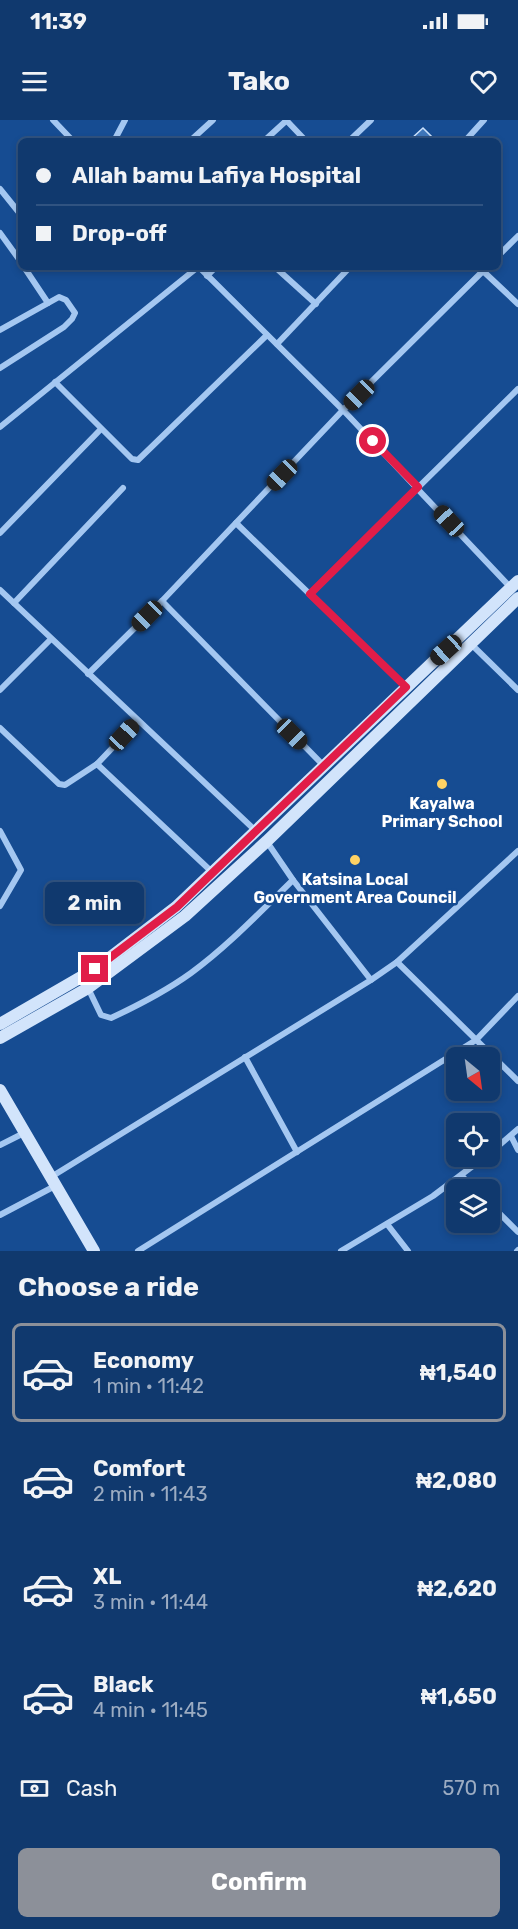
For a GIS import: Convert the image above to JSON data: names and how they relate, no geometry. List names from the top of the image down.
{
  "places": ["Kayalwa Primary School", "Katsina Local Government Area Council"],
  "north": "bottom right",
  "page": {
    "status": "11:39",
    "header": "Tako",
    "banner": ["Allah bamu Lafiya Hospital", "Drop-off"],
    "bubble": "2 min",
    "heading": "Choose a ride",
    "list": [
      {
        "name": "Economy",
        "note": "1 min · 11:42",
        "value": "₦1,540"
      },
      {
        "name": "Comfort",
        "note": "2 min · 11:43",
        "value": "₦2,080"
      },
      {
        "name": "XL",
        "note": "3 min · 11:44",
        "value": "₦2,620"
      },
      {
        "name": "Black",
        "note": "4 min · 11:45",
        "value": "₦1,650"
      }
    ],
    "pay": ["Cash", "570 m"],
    "buttons": "Confirm"
  }
}
